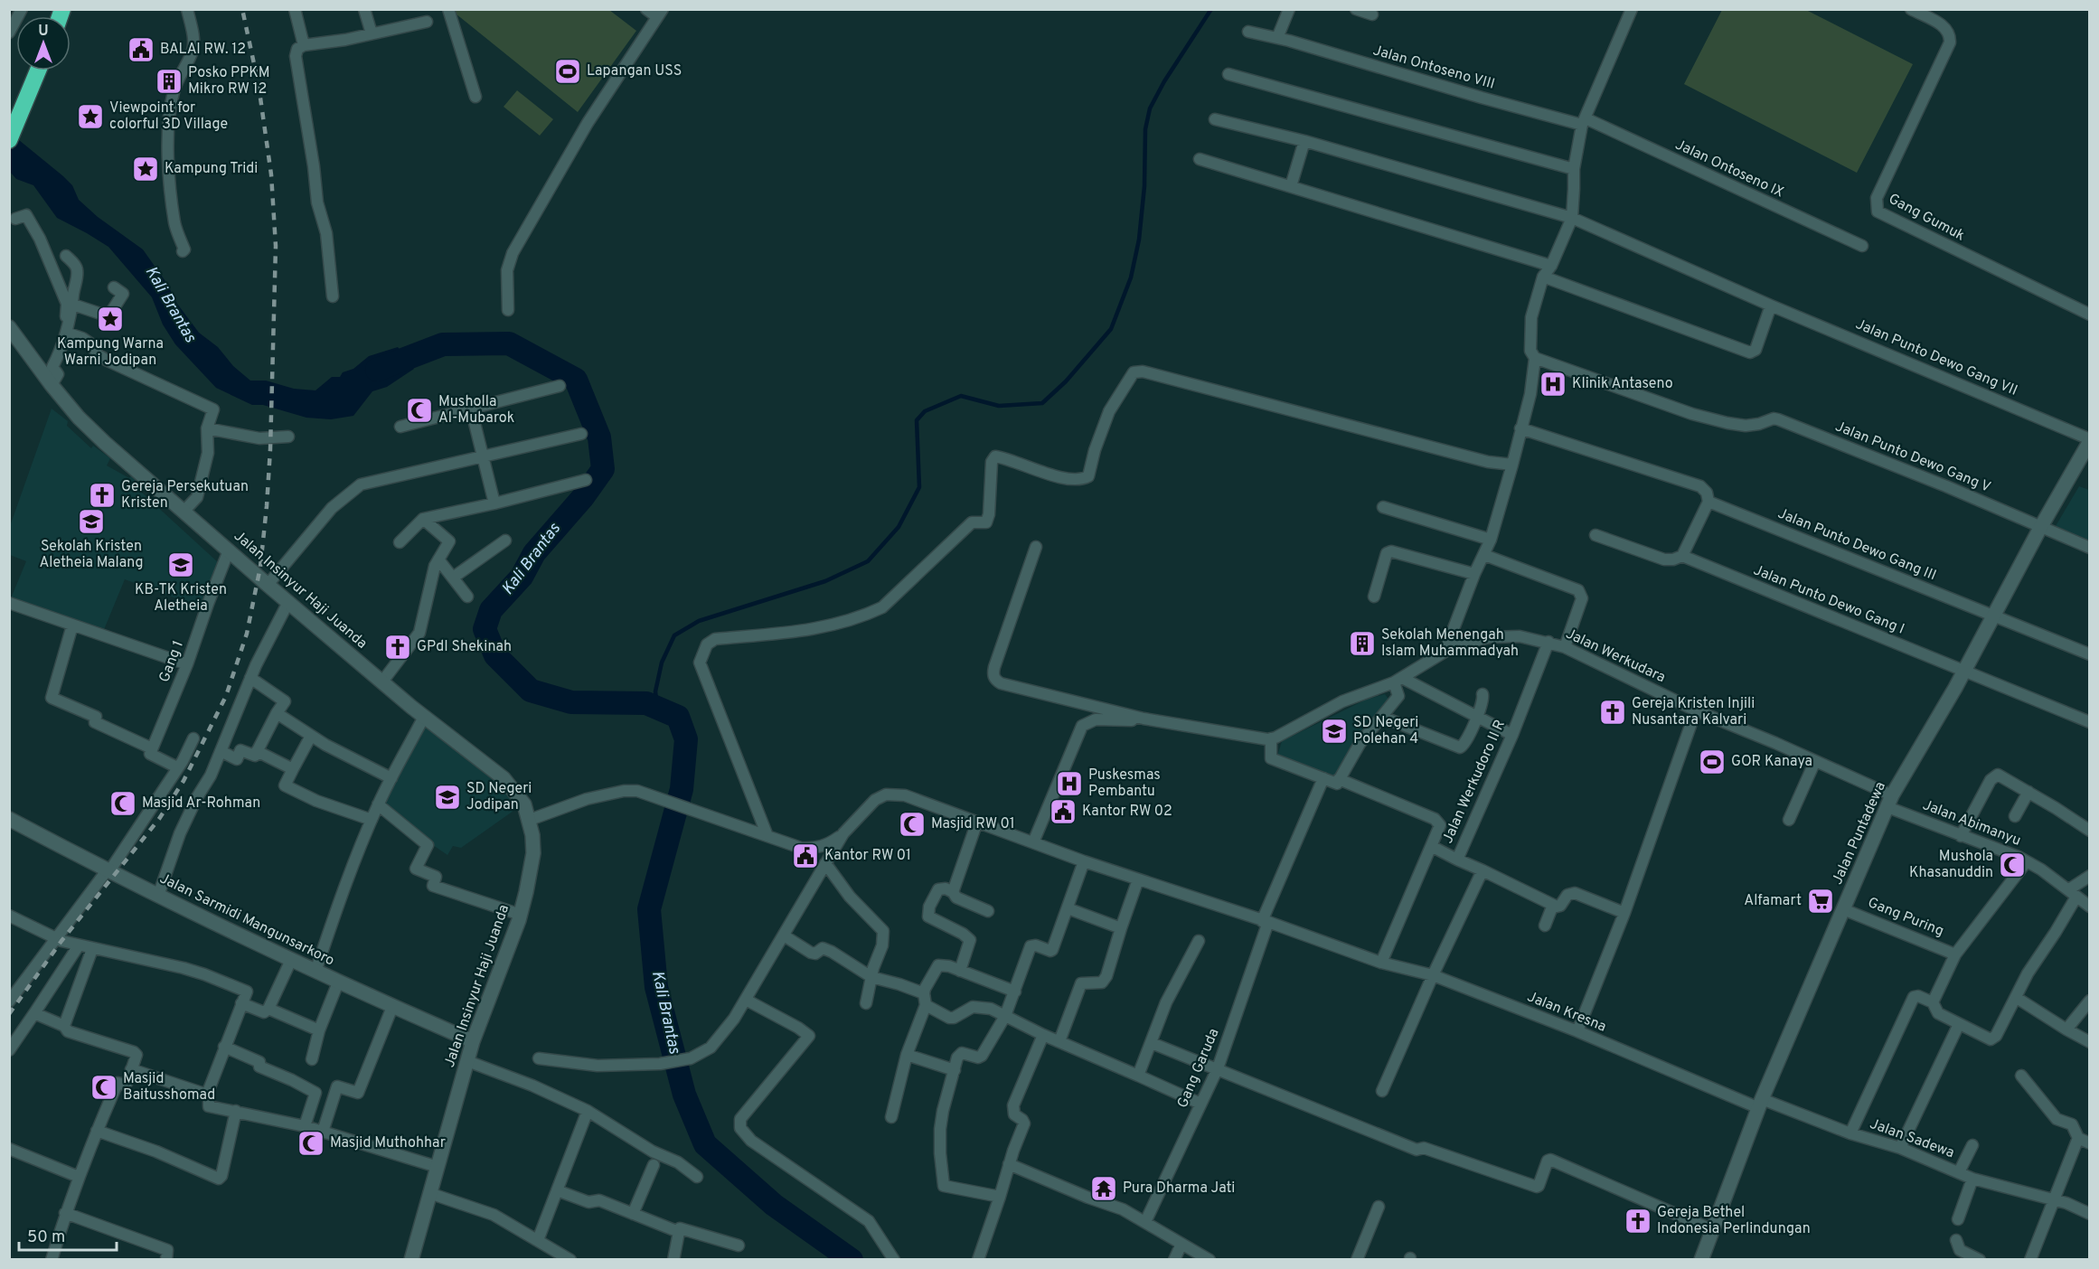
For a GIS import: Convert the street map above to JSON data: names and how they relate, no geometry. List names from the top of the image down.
{
  "streets": {
    "street": [
      "Jalan Ontoseno VIII",
      "Jalan Ontoseno IX",
      "Gang Gumuk",
      "Jalan Punto Dewo Gang VII",
      "Jalan Punto Dewo Gang V",
      "Jalan Punto Dewo Gang III",
      "Jalan Insinyur Haji Juanda",
      "Jalan Punto Dewo Gang I",
      "Jalan Werkudara",
      "Gang 1",
      "Jalan Werkudoro II R",
      "Jalan Abimanyu",
      "Jalan Puntadewa",
      "Gang Puring",
      "Jalan Sarmidi Mangunsarkoro",
      "Jalan Kresna",
      "Gang Garuda",
      "Jalan Sadewa"
    ]
  },
  "crossings": [
    ["Jalan Ontoseno VIII", "Jalan Ontoseno IX"],
    ["Jalan Punto Dewo Gang VII", "Jalan Puntadewa"],
    ["Jalan Punto Dewo Gang V", "Jalan Puntadewa"],
    ["Jalan Punto Dewo Gang III", "Jalan Puntadewa"],
    ["Jalan Insinyur Haji Juanda", "Gang 1"],
    ["Jalan Insinyur Haji Juanda", "Jalan Sarmidi Mangunsarkoro"],
    ["Jalan Punto Dewo Gang I", "Jalan Puntadewa"],
    ["Jalan Werkudara", "Jalan Werkudoro II R"],
    ["Jalan Werkudara", "Jalan Abimanyu"],
    ["Jalan Werkudara", "Jalan Puntadewa"],
    ["Jalan Abimanyu", "Jalan Puntadewa"],
    ["Jalan Puntadewa", "Gang Puring"],
    ["Jalan Puntadewa", "Jalan Kresna"],
    ["Jalan Puntadewa", "Jalan Sadewa"],
    ["Jalan Kresna", "Gang Garuda"],
    ["Jalan Kresna", "Jalan Sadewa"]
  ],
  "water": ["Kali Brantas"],
  "places": {
    "public building": ["BALAI RW. 12", "Kantor RW 02", "Kantor RW 01"],
    "sports": ["Lapangan USS", "GOR Kanaya"],
    "building": ["Posko PPKM Mikro RW 12", "Sekolah Menengah Islam Muhammadyah"],
    "place": ["Viewpoint for colorful 3D Village", "Kampung Tridi", "Kampung Warna Warni Jodipan"],
    "hospital": ["Klinik Antaseno", "Puskesmas Pembantu"],
    "mosque": [
      "Musholla Al-Mubarok",
      "Masjid Ar-Rohman",
      "Masjid RW 01",
      "Mushola Khasanuddin",
      "Masjid Baitusshomad",
      "Masjid Muthohhar"
    ],
    "church": [
      "Gereja Persekutuan Kristen",
      "GPdI Shekinah",
      "Gereja Kristen Injili Nusantara Kalvari",
      "Gereja Bethel Indonesia Perlindungan"
    ],
    "school or university": [
      "Sekolah Kristen Aletheia Malang",
      "KB-TK Kristen Aletheia",
      "SD Negeri Polehan 4",
      "SD Negeri Jodipan"
    ],
    "supermarket": ["Alfamart"],
    "temple": ["Pura Dharma Jati"]
  },
  "scale_bar": "50 m",
  "north": "top"
}
